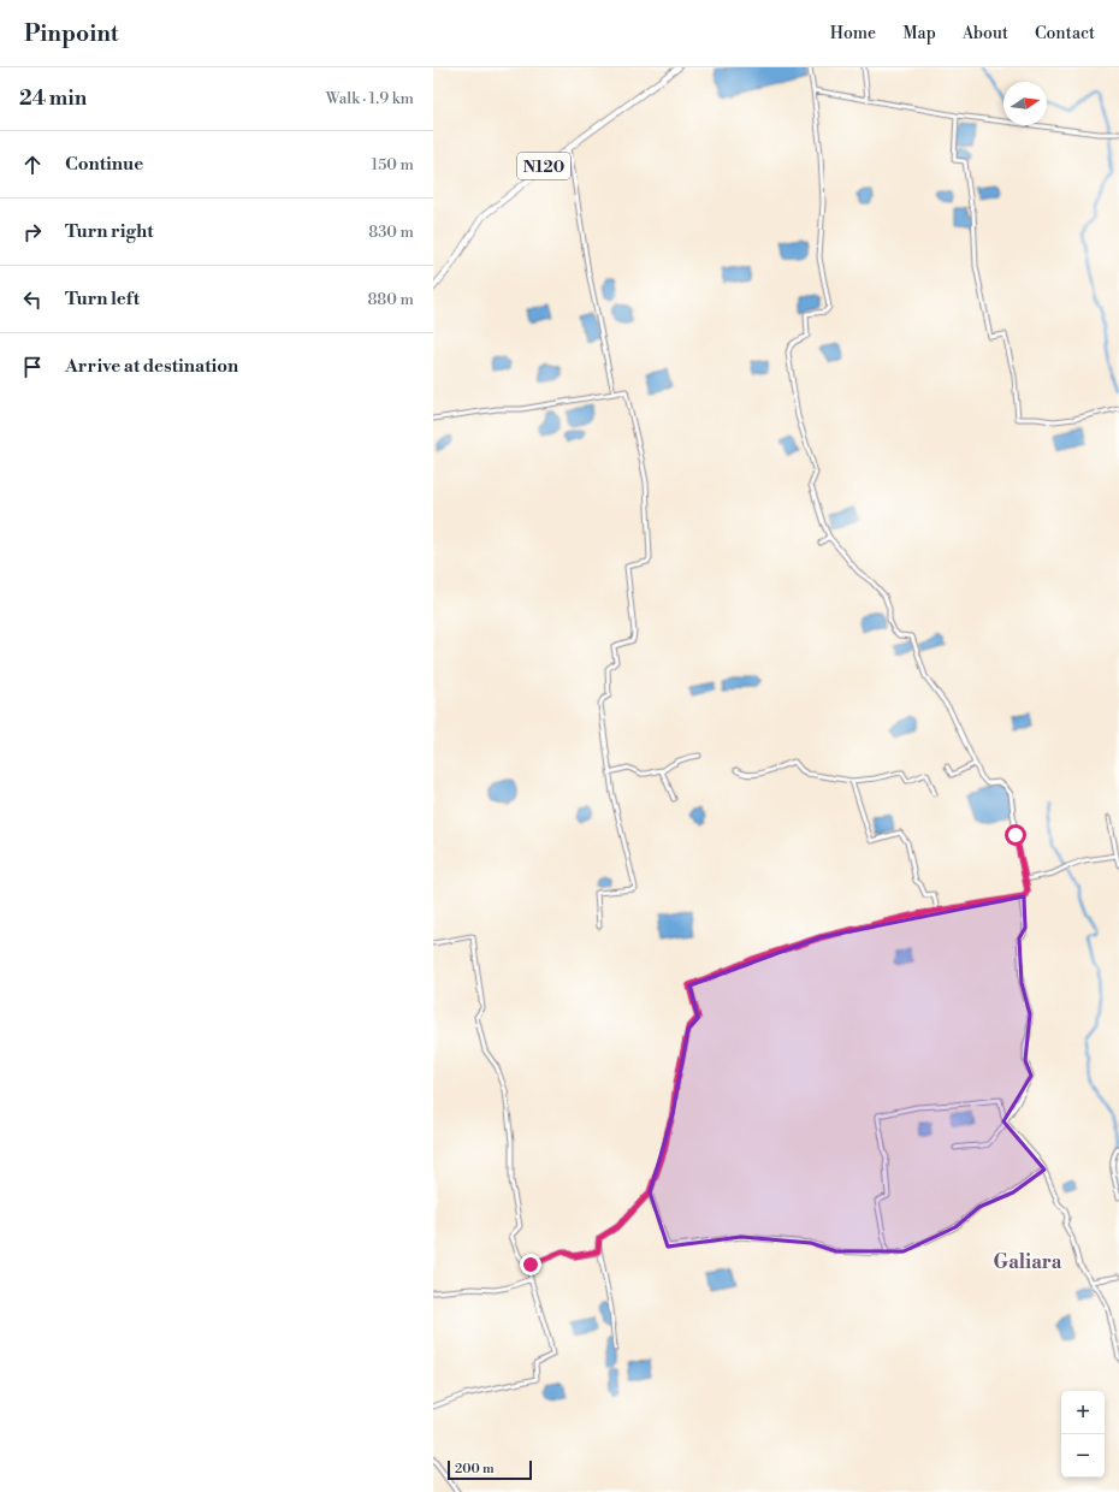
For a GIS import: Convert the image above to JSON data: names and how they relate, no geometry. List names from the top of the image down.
{
  "streets": {
    "highway": ["N120"]
  },
  "districts": ["Galiara"],
  "scale_bar": "200 m",
  "north": "right",
  "page": {
    "header": "Pinpoint",
    "nav": [
      "Home",
      "Map",
      "About",
      "Contact"
    ],
    "heading": ["24 min", "Walk · 1.9 km"],
    "list": [
      ["Continue", "150 m"],
      ["Turn right", "830 m"],
      ["Turn left", "880 m"],
      "Arrive at destination"
    ],
    "map_buttons": ["+", "−"],
    "scale": "200 m"
  }
}
